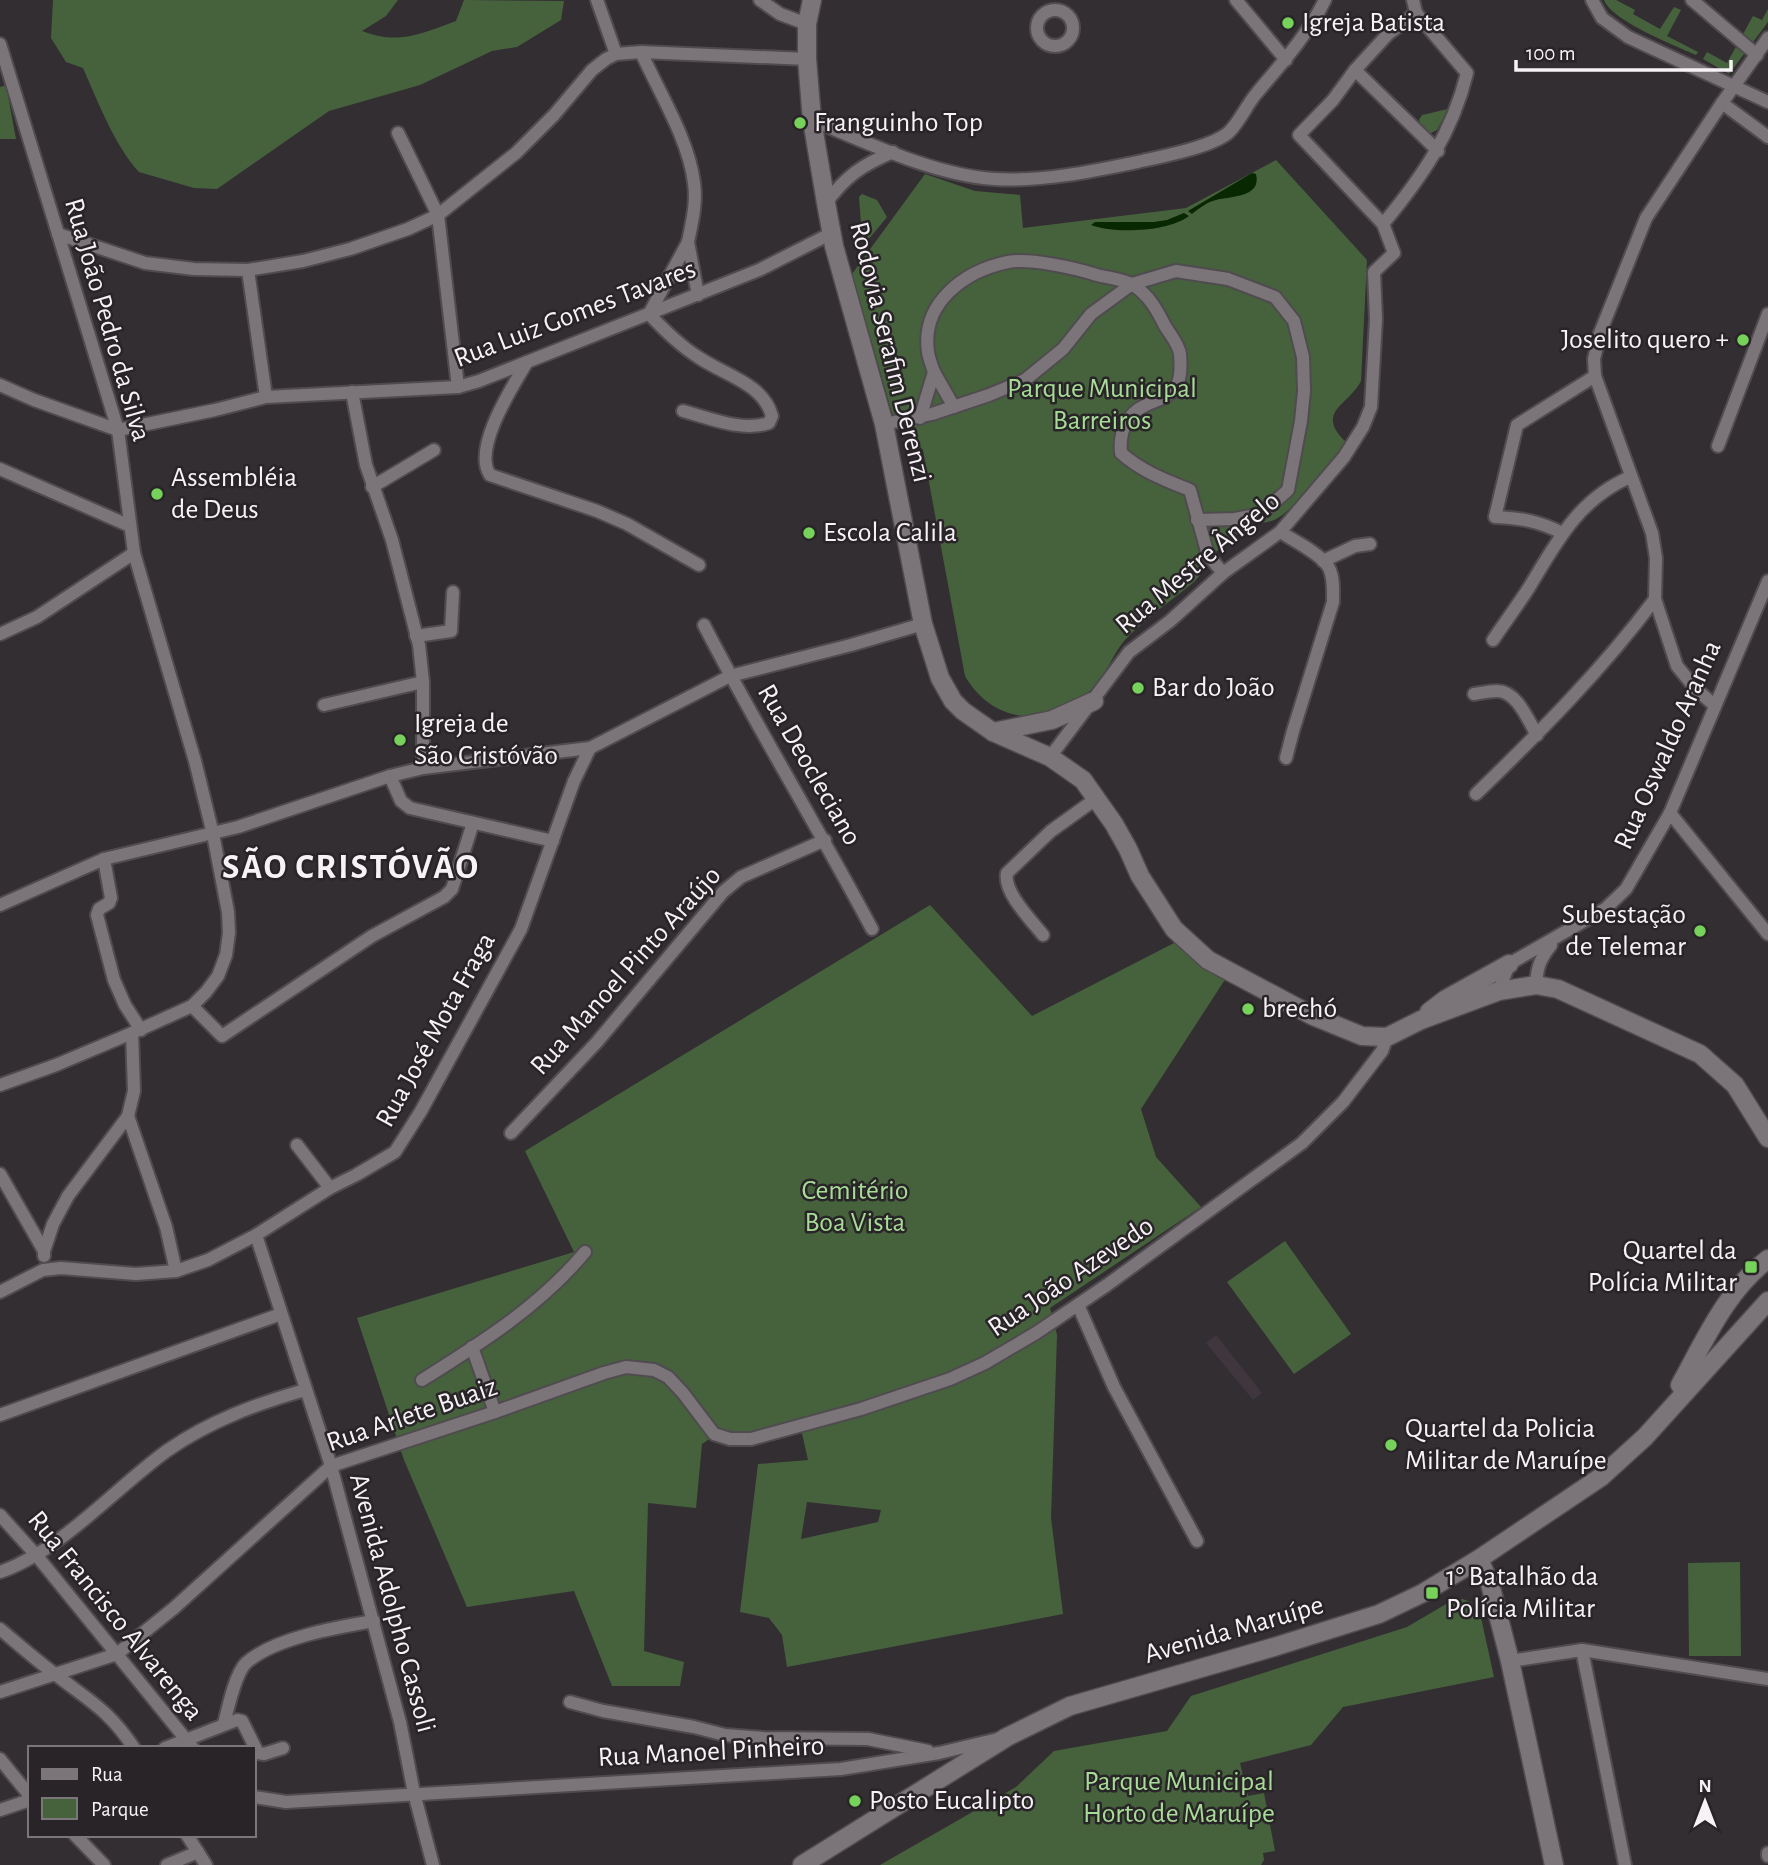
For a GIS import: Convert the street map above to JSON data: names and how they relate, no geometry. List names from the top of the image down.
{
  "streets": {
    "main road": ["Rodovia Serafim Derenzi", "Avenida Maruípe"],
    "street": [
      "Rua Luiz Gomes Tavares",
      "Rua João Pedro da Silva",
      "Rua Mestre Ângelo",
      "Rua Oswaldo Aranha",
      "Rua Deocleciano",
      "Rua Manoel Pinto Araújo",
      "Rua José Mota Fraga",
      "Rua João Azevedo",
      "Rua Arlete Buaiz",
      "Avenida Adolpho Cassoli",
      "Rua Francisco Alvarenga",
      "Rua Manoel Pinheiro"
    ]
  },
  "crossings": [
    ["Rua Luiz Gomes Tavares", "Rua João Pedro da Silva"],
    ["Rua Luiz Gomes Tavares", "Rodovia Serafim Derenzi"],
    ["Rodovia Serafim Derenzi", "Rua Mestre Ângelo"],
    ["Rodovia Serafim Derenzi", "Rua João Azevedo"],
    ["Rua Deocleciano", "Rua Manoel Pinto Araújo"],
    ["Rua José Mota Fraga", "Avenida Adolpho Cassoli"],
    ["Rua João Azevedo", "Rua Arlete Buaiz"],
    ["Rua Arlete Buaiz", "Avenida Adolpho Cassoli"],
    ["Rua Arlete Buaiz", "Rua Francisco Alvarenga"],
    ["Avenida Adolpho Cassoli", "Rua Manoel Pinheiro"],
    ["Avenida Maruípe", "Rua Manoel Pinheiro"]
  ],
  "districts": ["SÃO CRISTÓVÃO"],
  "parks": ["Parque Municipal Barreiros", "Cemitério Boa Vista", "Parque Municipal Horto de Maruípe"],
  "places": {
    "other": [
      "Igreja Batista",
      "Franguinho Top",
      "Joselito quero +",
      "Assembléia de Deus",
      "Escola Calila",
      "Bar do João",
      "Igreja de São Cristóvão",
      "Subestação de Telemar",
      "brechó",
      "Quartel da Policia Militar de Maruípe",
      "Posto Eucalipto"
    ],
    "transit": ["Quartel da Polícia Militar", "1° Batalhão da Polícia Militar"]
  },
  "legend": ["Rua", "Parque"],
  "scale_bar": "100 m",
  "north": "top"
}
